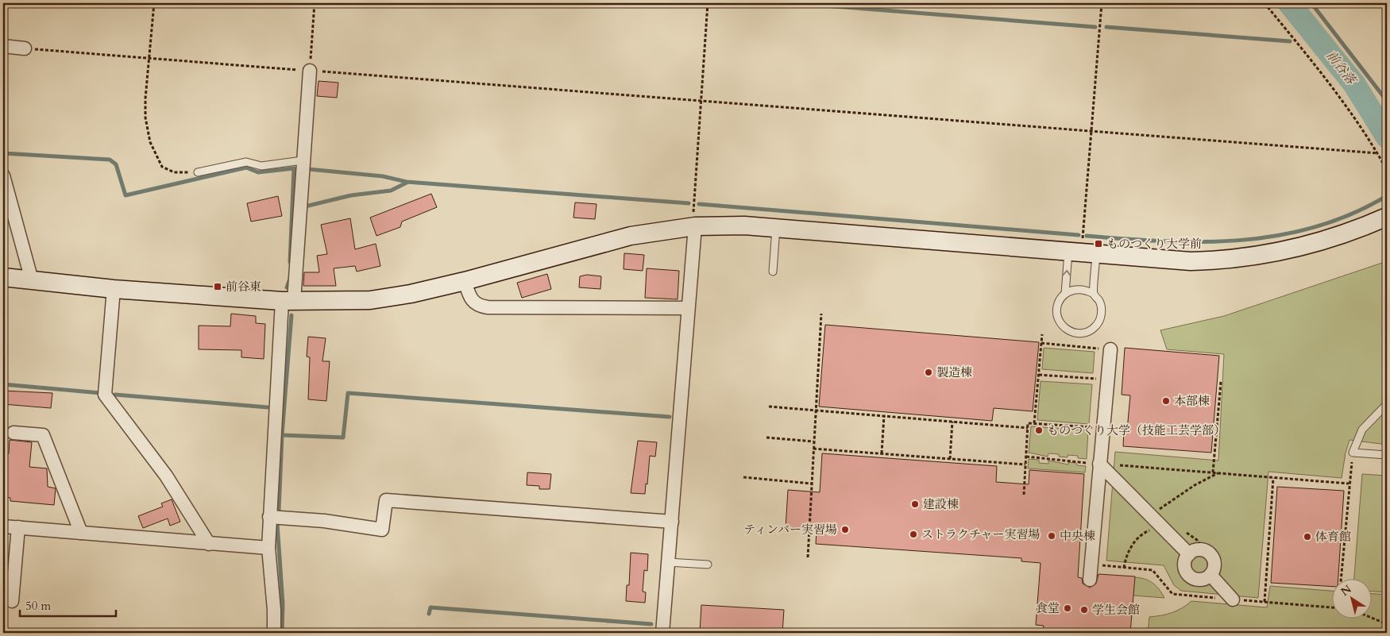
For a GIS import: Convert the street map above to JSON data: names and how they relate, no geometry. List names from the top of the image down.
{
  "water": ["前谷落"],
  "places": {
    "transit": ["ものつくり大学前", "前谷東"],
    "other": [
      "製造棟",
      "本部棟",
      "ものつくり大学（技能工芸学部）",
      "建設棟",
      "ティンバー実習場",
      "ストラクチャー実習場",
      "中央棟",
      "体育館",
      "食堂",
      "学生会館"
    ]
  },
  "scale_bar": "50 m",
  "north": "top left"
}
